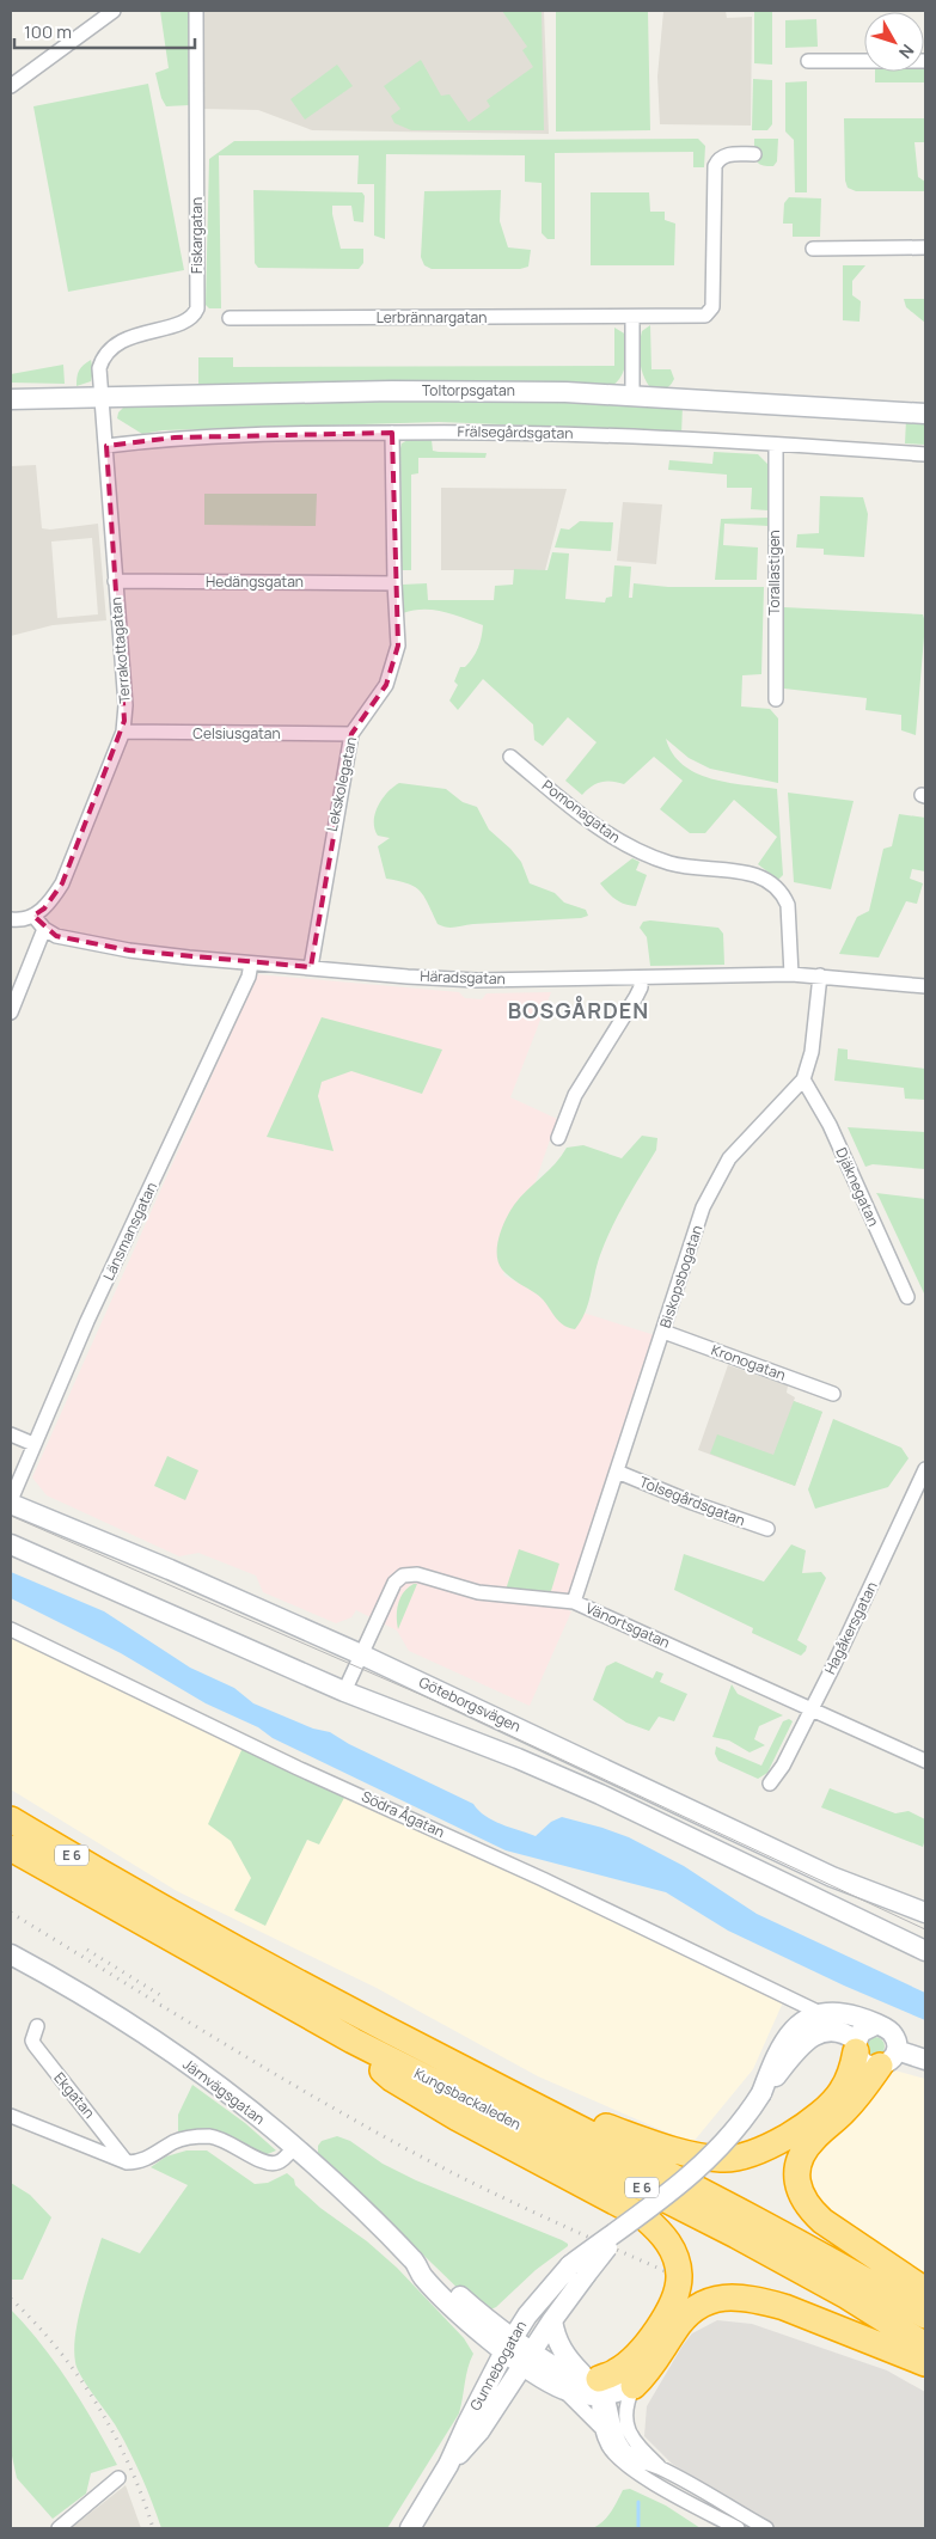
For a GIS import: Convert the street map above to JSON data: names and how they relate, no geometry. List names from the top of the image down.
{
  "streets": {
    "highway": ["E 6", "Kungsbackaleden"],
    "main road": [
      "Toltorpsgatan",
      "Göteborgsvägen",
      "Järnvägsgatan",
      "Gunnebogatan"
    ],
    "street": [
      "Fiskargatan",
      "Lerbrännargatan",
      "Frälsegårdsgatan",
      "Torallastigen",
      "Hedängsgatan",
      "Terrakottagatan",
      "Celsiusgatan",
      "Lekskolegatan",
      "Pomonagatan",
      "Häradsgatan",
      "Djäknegatan",
      "Länsmansgatan",
      "Biskopsbogatan",
      "Kronogatan",
      "Tolsegårdsgatan",
      "Vänortsgatan",
      "Hagåkersgatan",
      "Södra Ågatan",
      "Ekgatan"
    ]
  },
  "crossings": [
    ["Fiskargatan", "Toltorpsgatan"],
    ["Fiskargatan", "Terrakottagatan"],
    ["Toltorpsgatan", "Terrakottagatan"],
    ["Frälsegårdsgatan", "Torallastigen"],
    ["Frälsegårdsgatan", "Terrakottagatan"],
    ["Frälsegårdsgatan", "Lekskolegatan"],
    ["Hedängsgatan", "Terrakottagatan"],
    ["Hedängsgatan", "Lekskolegatan"],
    ["Terrakottagatan", "Celsiusgatan"],
    ["Celsiusgatan", "Lekskolegatan"],
    ["Lekskolegatan", "Häradsgatan"],
    ["Pomonagatan", "Häradsgatan"],
    ["Häradsgatan", "Länsmansgatan"],
    ["Häradsgatan", "Biskopsbogatan"],
    ["Djäknegatan", "Biskopsbogatan"],
    ["Länsmansgatan", "Göteborgsvägen"],
    ["Biskopsbogatan", "Kronogatan"],
    ["Biskopsbogatan", "Tolsegårdsgatan"],
    ["Biskopsbogatan", "Vänortsgatan"],
    ["Vänortsgatan", "Hagåkersgatan"],
    ["Vänortsgatan", "Göteborgsvägen"],
    ["Järnvägsgatan", "Gunnebogatan"]
  ],
  "districts": ["BOSGÅRDEN"],
  "scale_bar": "100 m",
  "north": "bottom right"
}
